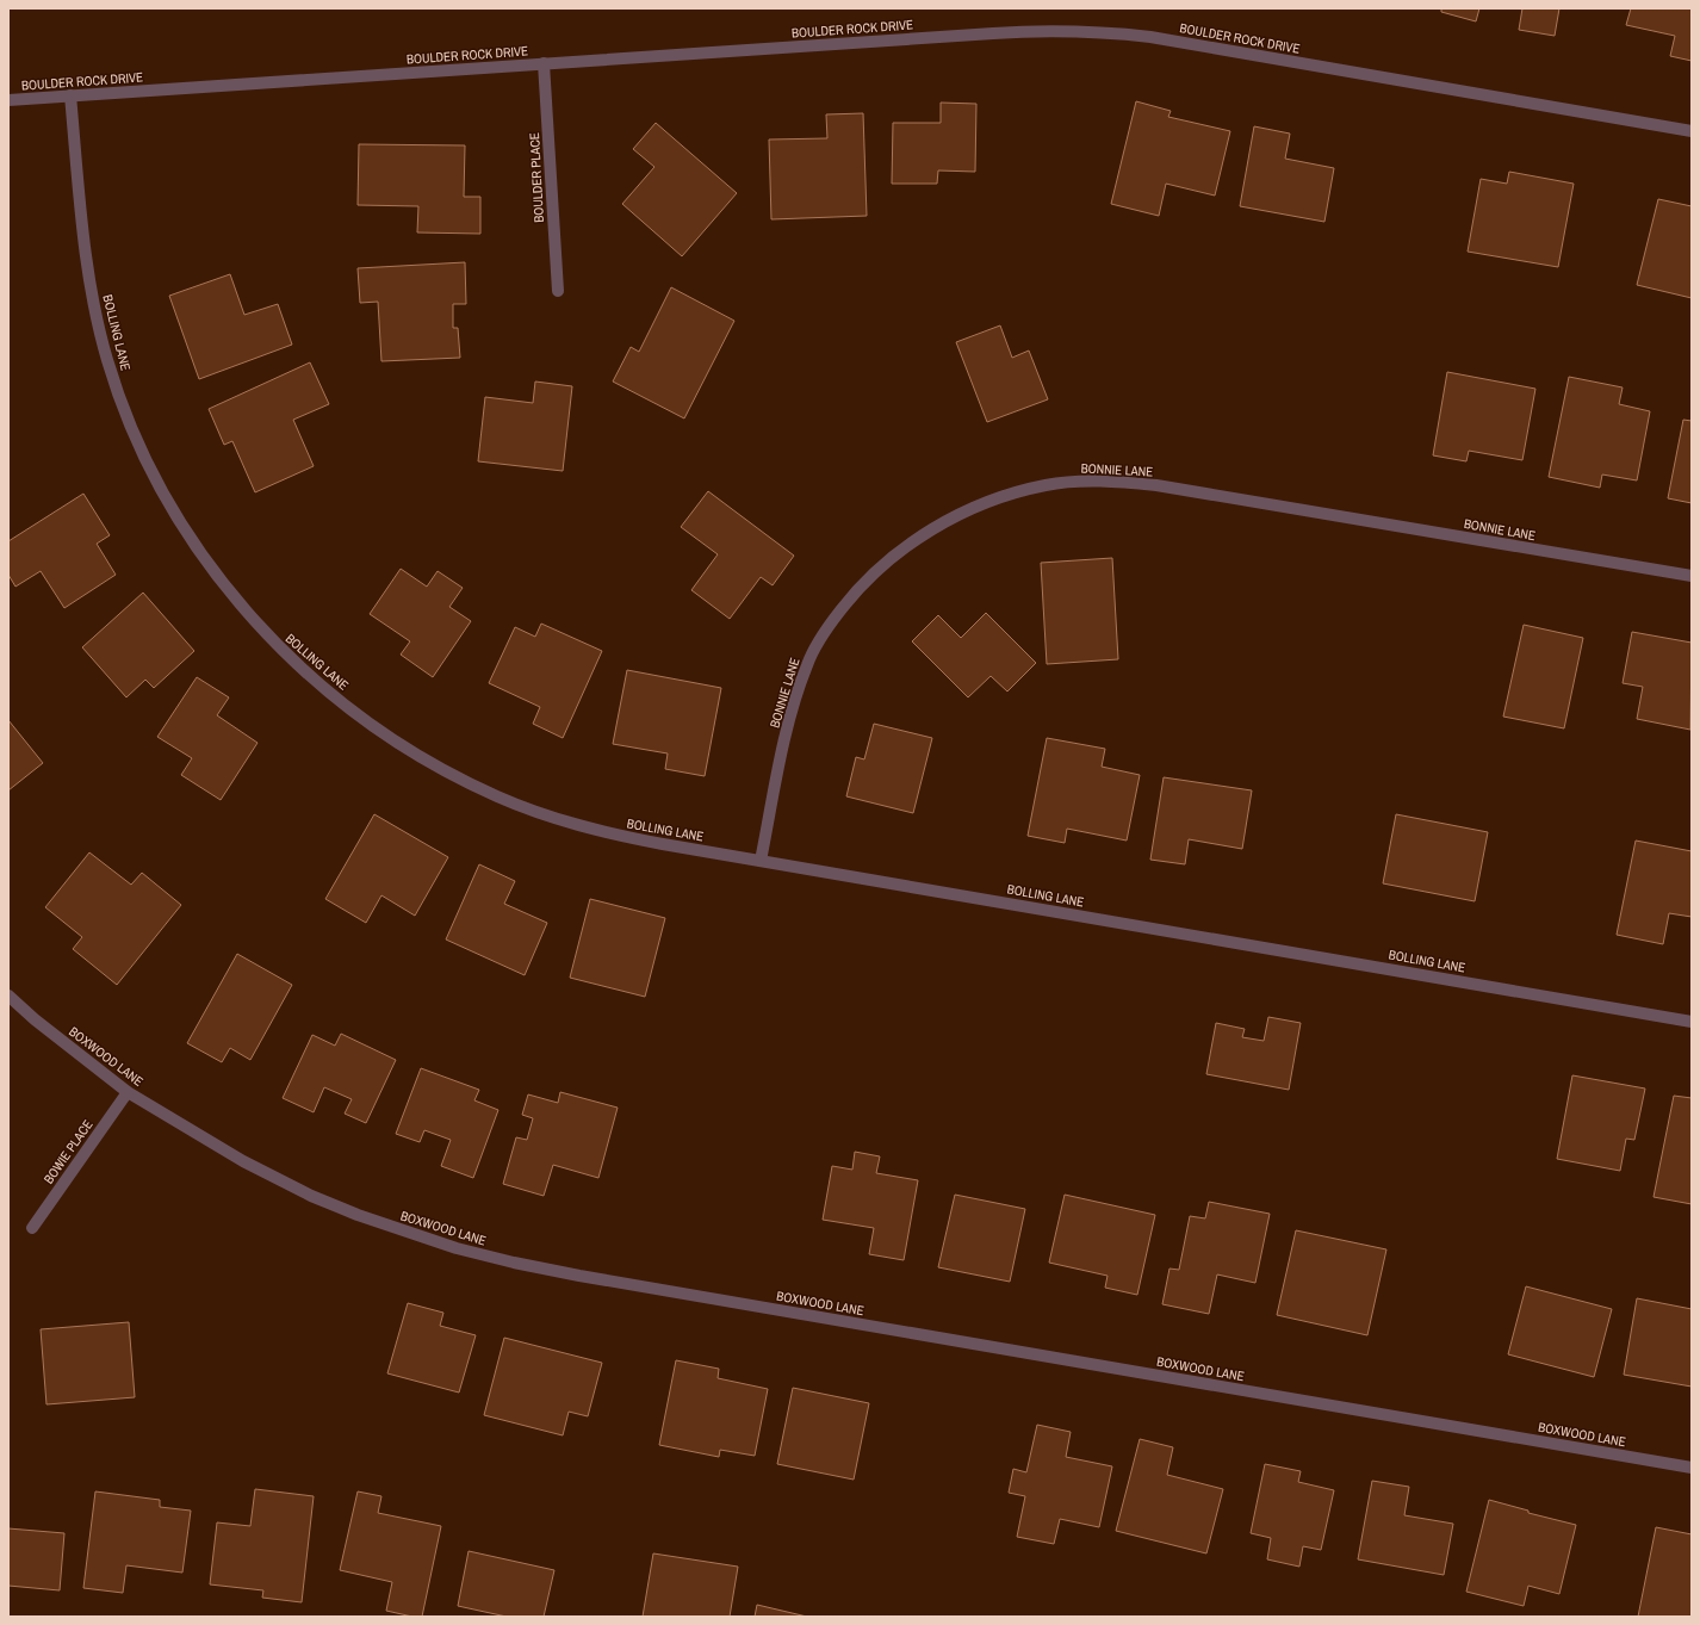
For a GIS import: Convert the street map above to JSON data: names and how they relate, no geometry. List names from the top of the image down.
{
  "streets": {
    "street": [
      "BOULDER ROCK DRIVE",
      "BOULDER PLACE",
      "BOLLING LANE",
      "BONNIE LANE",
      "BOXWOOD LANE",
      "BOWIE PLACE"
    ]
  },
  "crossings": [
    ["BOULDER ROCK DRIVE", "BOULDER PLACE"],
    ["BOULDER ROCK DRIVE", "BOLLING LANE"],
    ["BOLLING LANE", "BONNIE LANE"],
    ["BOXWOOD LANE", "BOWIE PLACE"]
  ]
}
